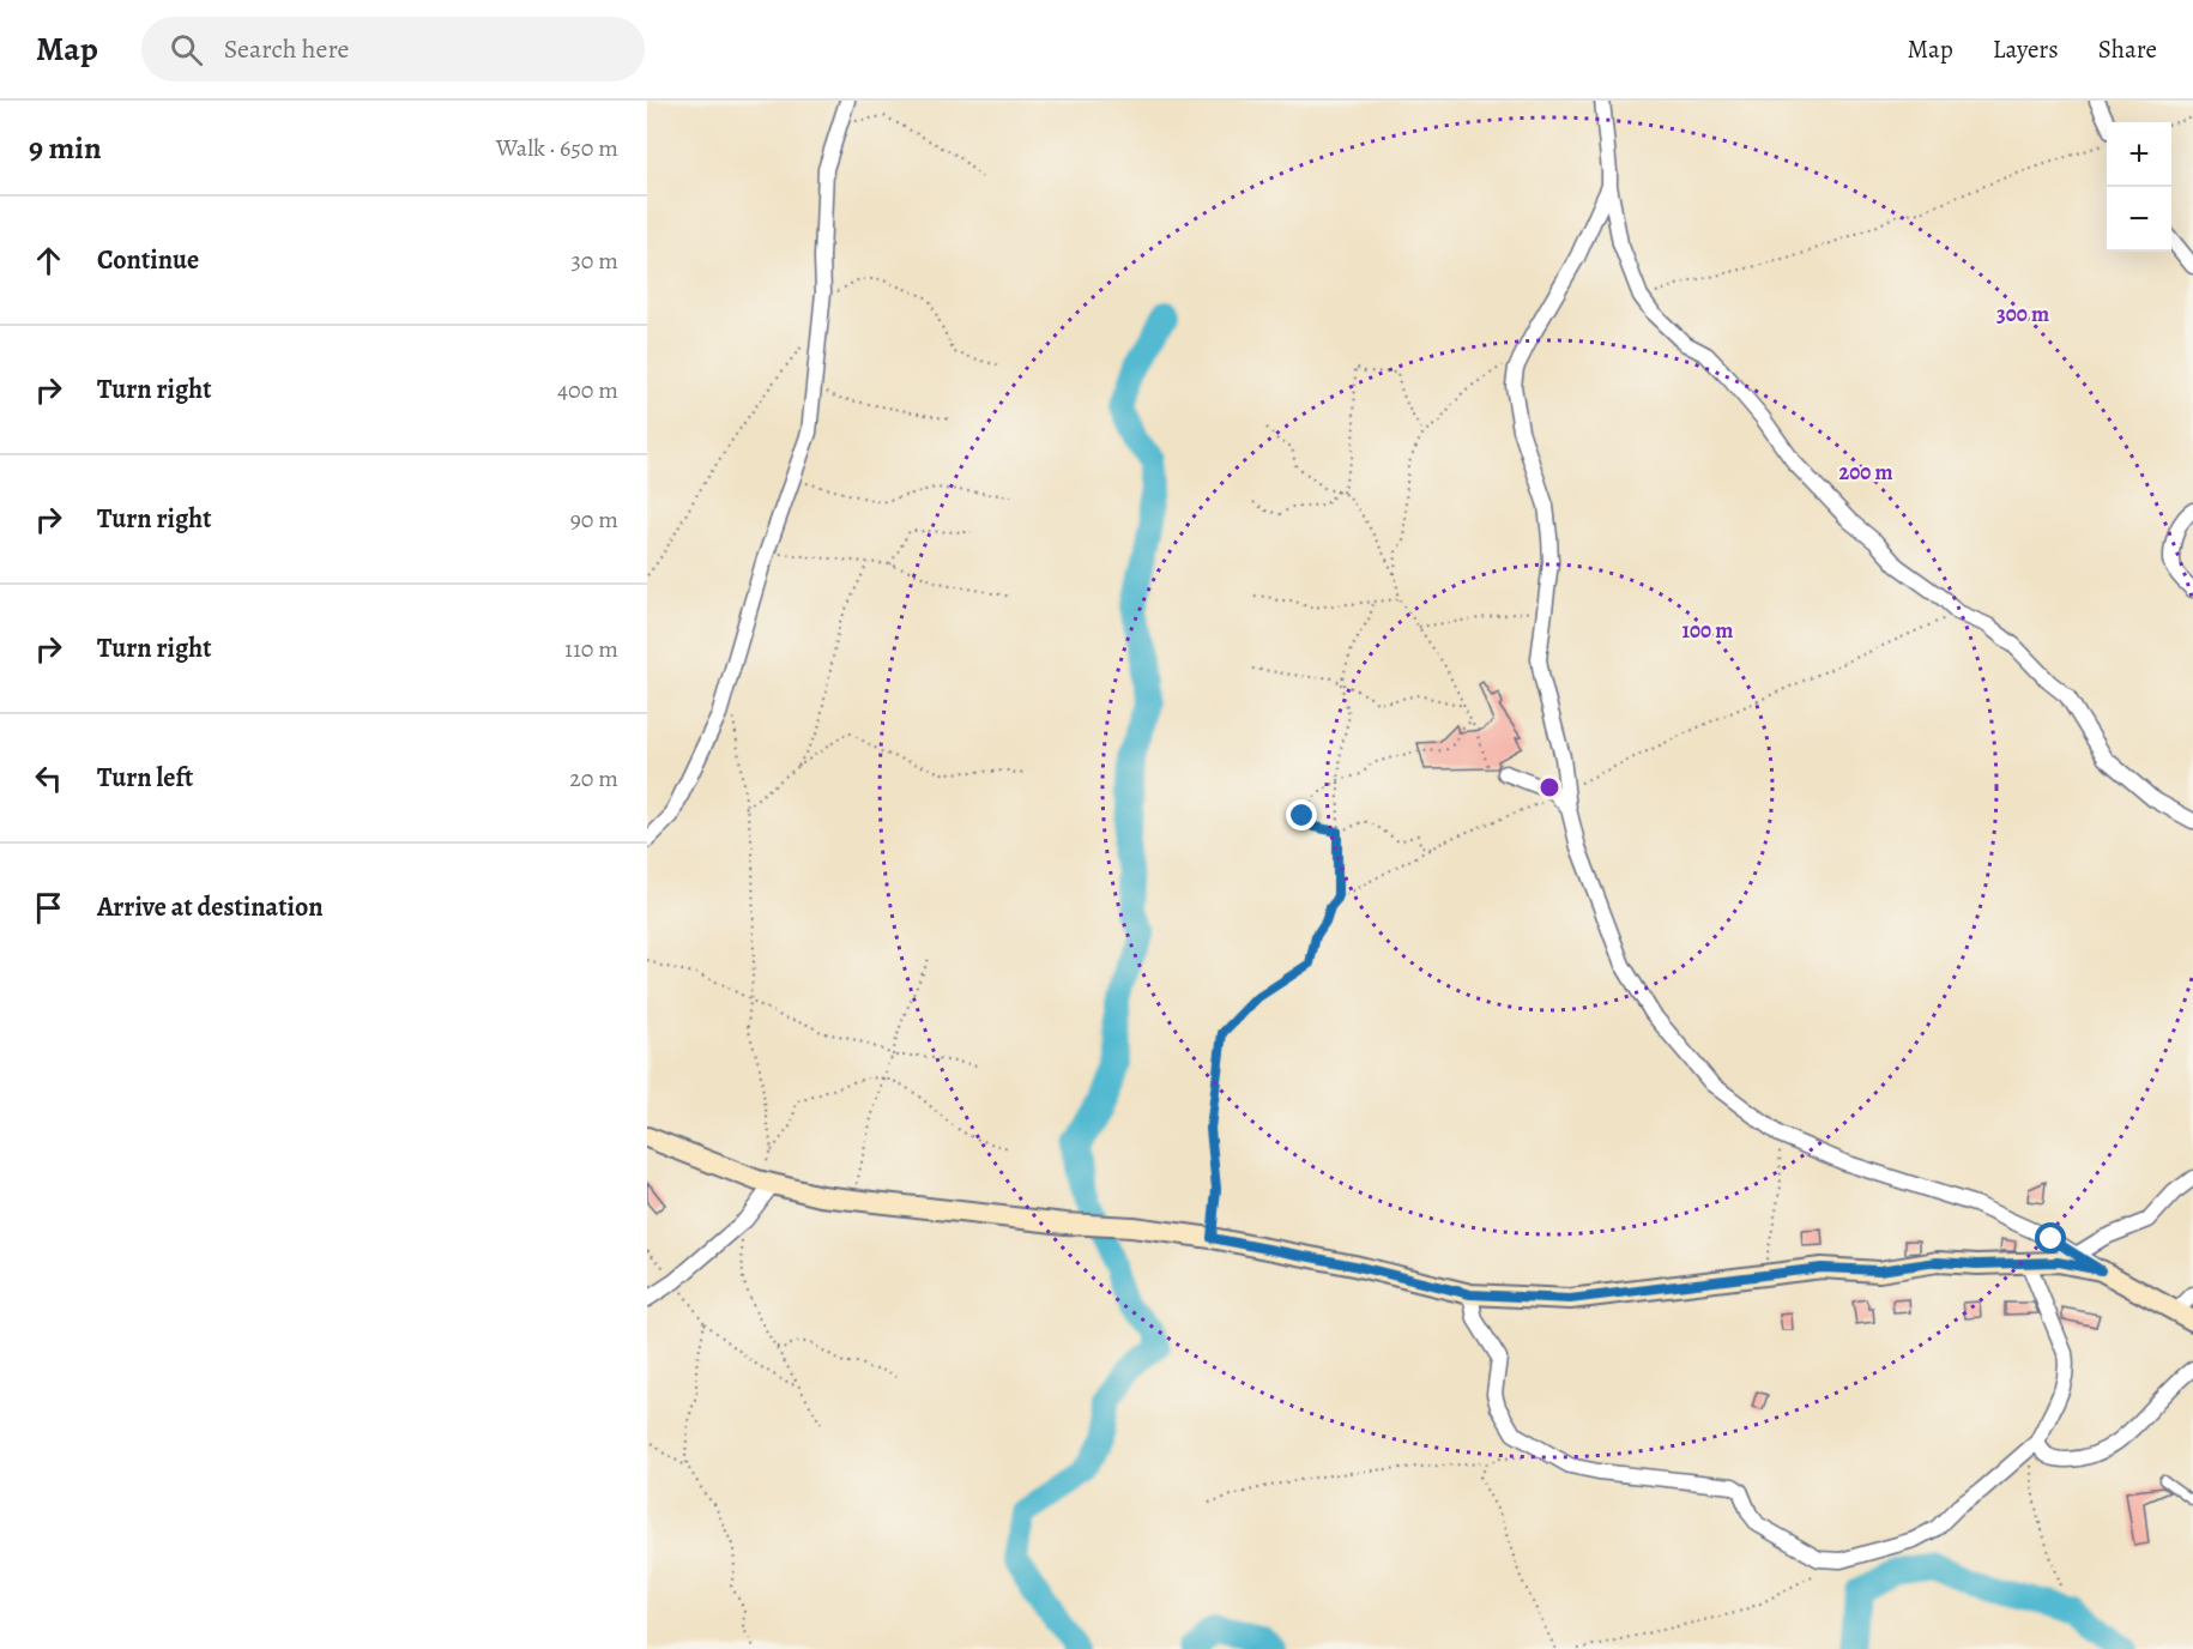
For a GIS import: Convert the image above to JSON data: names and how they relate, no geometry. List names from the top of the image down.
{
  "page": {
    "header": "Map",
    "search": "Search here",
    "nav": ["Map", "Layers", "Share"],
    "heading": ["9 min", "Walk · 650 m"],
    "map_buttons": ["+", "−"],
    "list": [
      ["Continue", "30 m"],
      ["Turn right", "400 m"],
      ["Turn right", "90 m"],
      ["Turn right", "110 m"],
      ["Turn left", "20 m"],
      "Arrive at destination"
    ]
  },
  "rings": ["300 m", "200 m", "100 m"]
}
